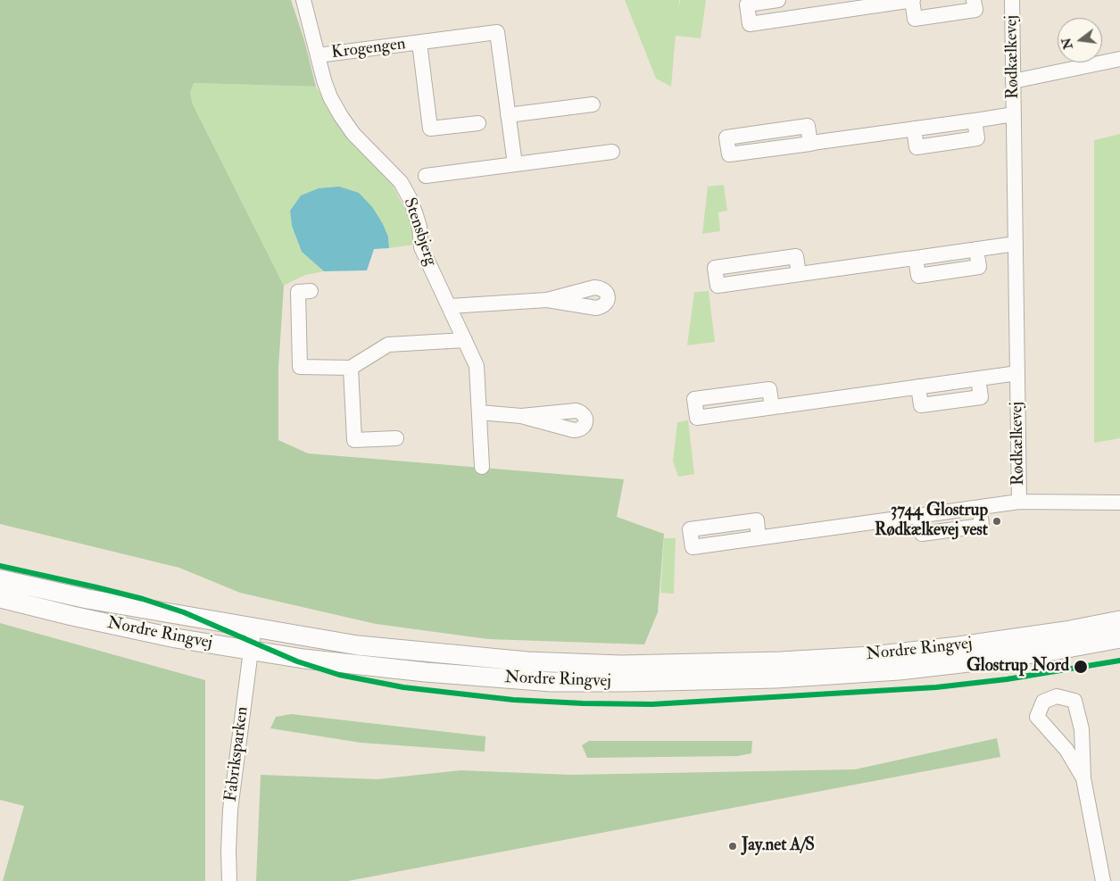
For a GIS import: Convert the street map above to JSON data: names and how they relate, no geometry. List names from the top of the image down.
{
  "streets": {
    "main road": ["Nordre Ringvej"],
    "street": [
      "Krogengen",
      "Rødkælkevej",
      "Stensbjerg",
      "Fabriksparken"
    ]
  },
  "crossings": [
    ["Krogengen", "Stensbjerg"],
    ["Nordre Ringvej", "Fabriksparken"]
  ],
  "places": ["3744 Glostrup Rødkælkevej vest", "Glostrup Nord", "Jay.net A/S"],
  "north": "left"
}
